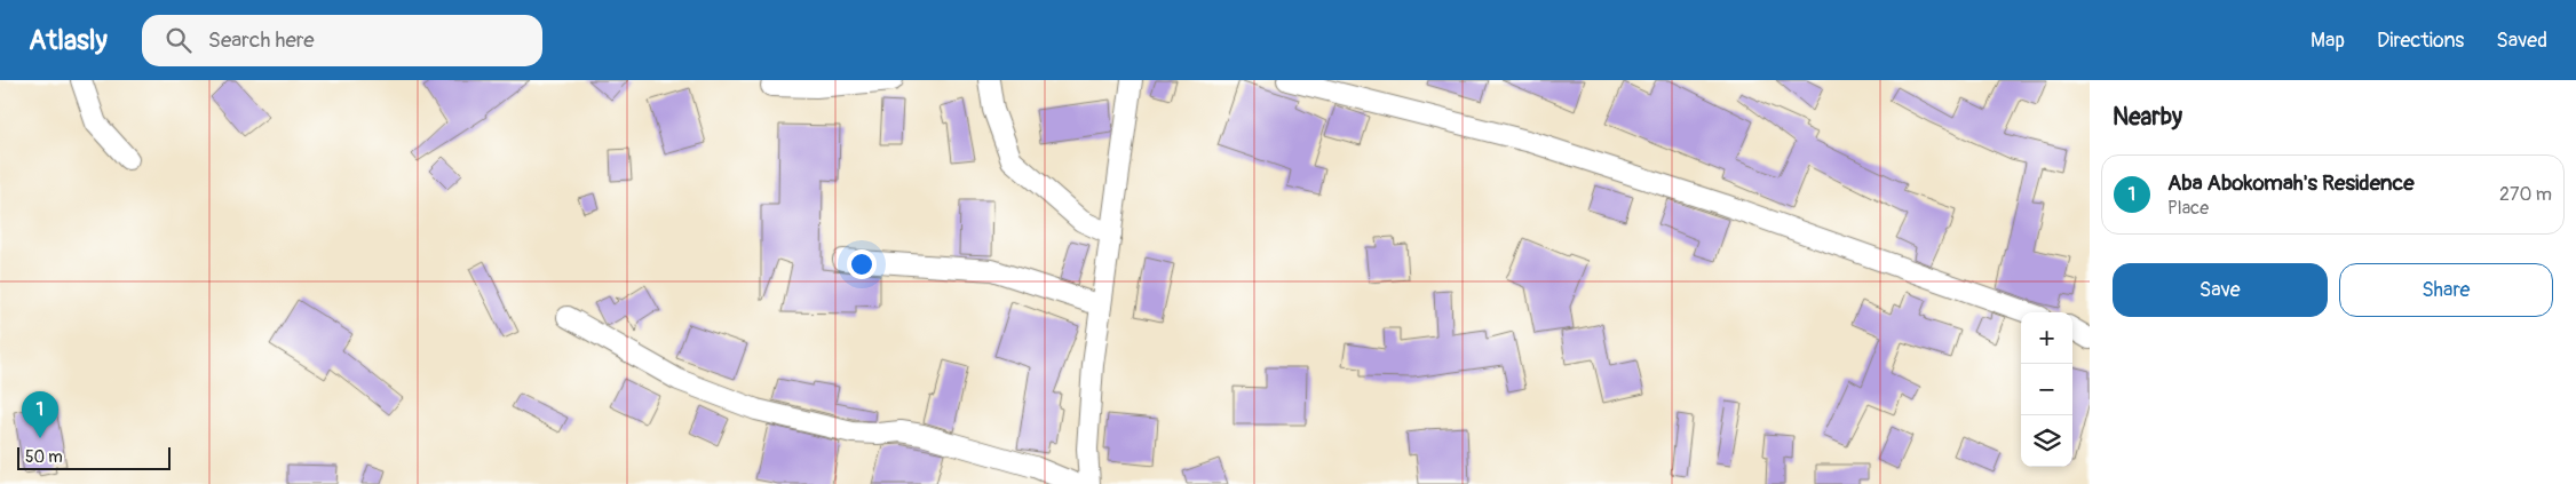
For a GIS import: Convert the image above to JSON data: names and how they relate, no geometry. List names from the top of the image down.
{
  "scale_bar": "50 m",
  "page": {
    "header": "Atlasly",
    "search": "Search here",
    "nav": ["Map", "Directions", "Saved"],
    "heading": "Nearby",
    "list": [
      {
        "mark": "1",
        "name": "Aba Abokomah's Residence",
        "note": "Place",
        "value": "270 m"
      }
    ],
    "buttons": ["Save", "Share"],
    "map_buttons": ["+", "−"],
    "pins": "1",
    "scale": "50 m"
  }
}
